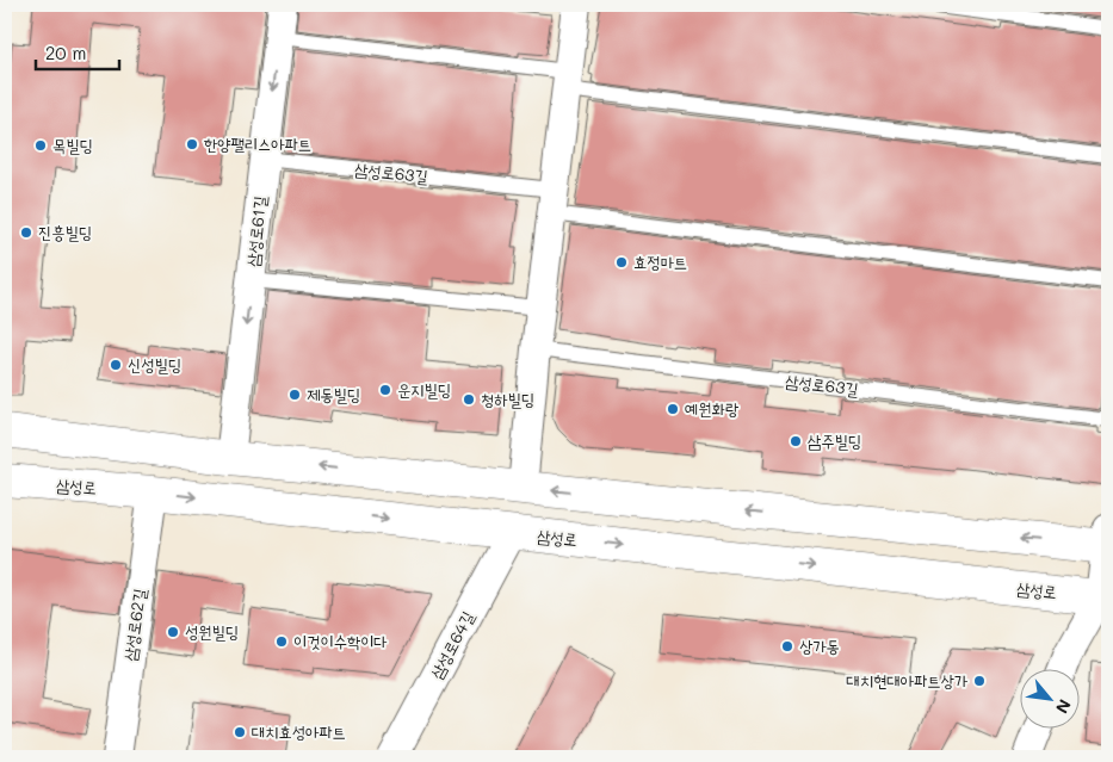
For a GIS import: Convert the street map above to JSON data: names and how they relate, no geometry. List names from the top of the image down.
{
  "streets": {
    "main road": ["삼성로"],
    "street": ["삼성로61길", "삼성로62길", "삼성로64길"],
    "lane": ["삼성로63길"]
  },
  "crossings": [
    ["삼성로63길", "삼성로61길"],
    ["삼성로", "삼성로62길"],
    ["삼성로", "삼성로64길"]
  ],
  "one_way": ["삼성로61길"],
  "places": [
    "한양팰리스아파트",
    "목빌딩",
    "진흥빌딩",
    "효정마트",
    "신성빌딩",
    "운지빌딩",
    "제동빌딩",
    "청하빌딩",
    "예원화랑",
    "삼주빌딩",
    "성원빌딩",
    "이것이수학이다",
    "상가동",
    "대치현대아파트상가",
    "대치효성아파트"
  ],
  "scale_bar": "20 m",
  "north": "bottom right"
}
